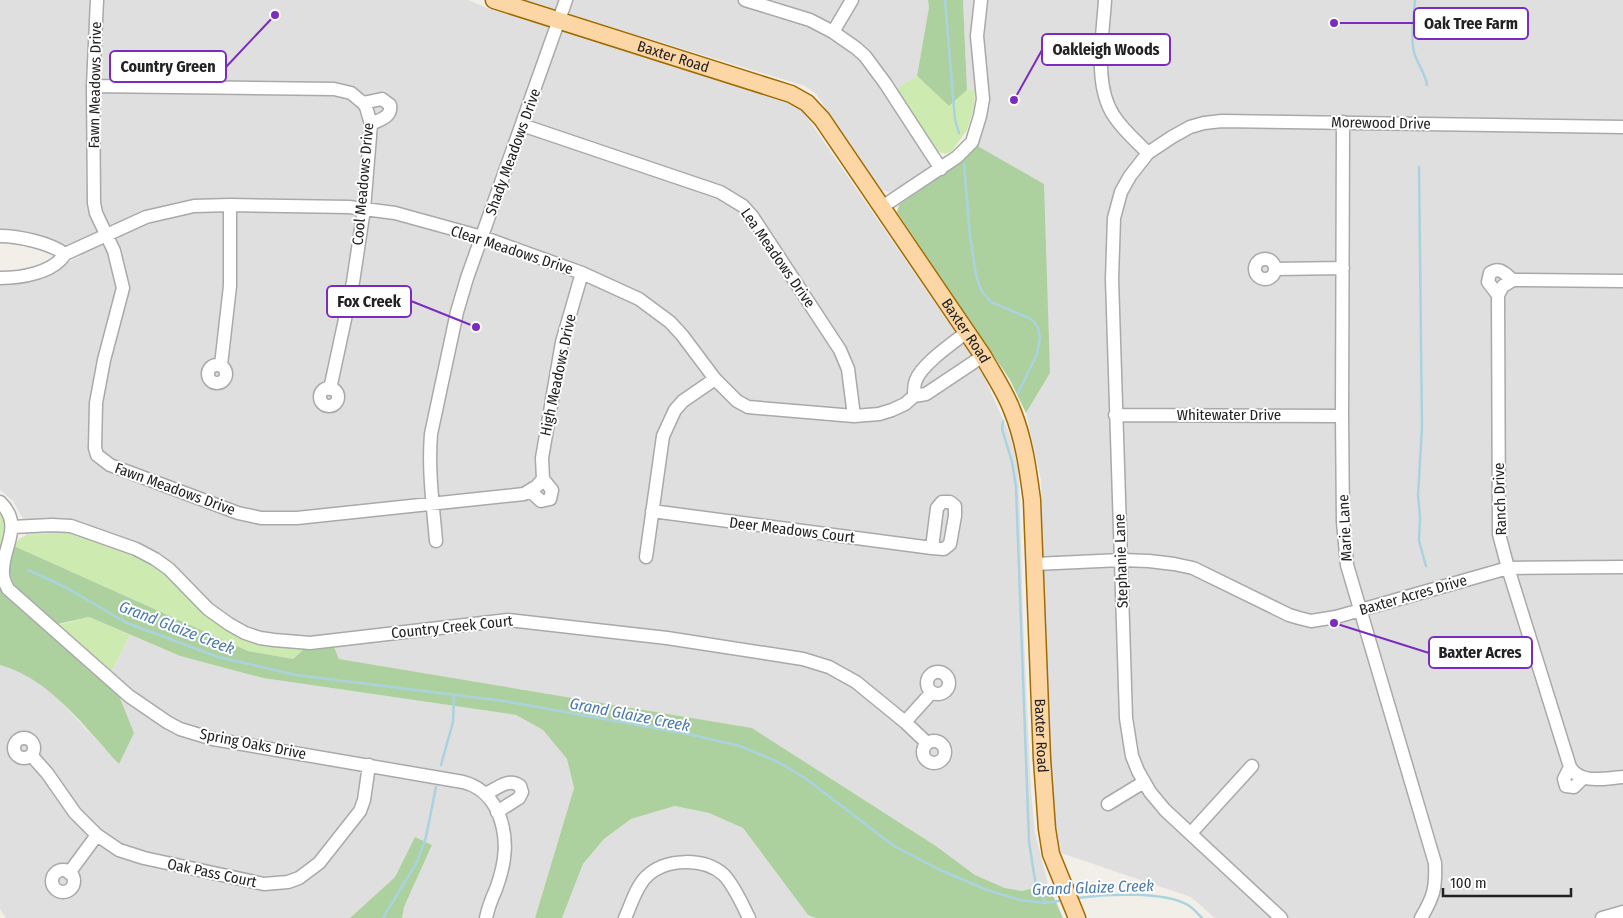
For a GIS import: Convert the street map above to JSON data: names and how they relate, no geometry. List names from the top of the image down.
{
  "streets": {
    "main road": ["Baxter Road"],
    "street": [
      "Fawn Meadows Drive",
      "Morewood Drive",
      "Shady Meadows Drive",
      "Cool Meadows Drive",
      "Clear Meadows Drive",
      "Lea Meadows Drive",
      "High Meadows Drive",
      "Whitewater Drive",
      "Ranch Drive",
      "Marie Lane",
      "Deer Meadows Court",
      "Stephanie Lane",
      "Baxter Acres Drive",
      "Country Creek Court",
      "Spring Oaks Drive",
      "Oak Pass Court"
    ]
  },
  "crossings": [
    ["Baxter Road", "Shady Meadows Drive"],
    ["Baxter Road", "Clear Meadows Drive"],
    ["Baxter Road", "Baxter Acres Drive"],
    ["Fawn Meadows Drive", "Shady Meadows Drive"],
    ["Fawn Meadows Drive", "Cool Meadows Drive"],
    ["Fawn Meadows Drive", "Clear Meadows Drive"],
    ["Fawn Meadows Drive", "High Meadows Drive"],
    ["Morewood Drive", "Marie Lane"],
    ["Morewood Drive", "Stephanie Lane"],
    ["Shady Meadows Drive", "Clear Meadows Drive"],
    ["Shady Meadows Drive", "Lea Meadows Drive"],
    ["Cool Meadows Drive", "Clear Meadows Drive"],
    ["Clear Meadows Drive", "Lea Meadows Drive"],
    ["Clear Meadows Drive", "High Meadows Drive"],
    ["Whitewater Drive", "Marie Lane"],
    ["Whitewater Drive", "Stephanie Lane"],
    ["Ranch Drive", "Baxter Acres Drive"],
    ["Marie Lane", "Baxter Acres Drive"],
    ["Stephanie Lane", "Baxter Acres Drive"],
    ["Country Creek Court", "Spring Oaks Drive"],
    ["Spring Oaks Drive", "Oak Pass Court"]
  ],
  "water": ["Grand Glaize Creek"],
  "places": [
    "Country Green",
    "Oak Tree Farm",
    "Oakleigh Woods",
    "Fox Creek",
    "Baxter Acres"
  ],
  "scale_bar": "100 m"
}
